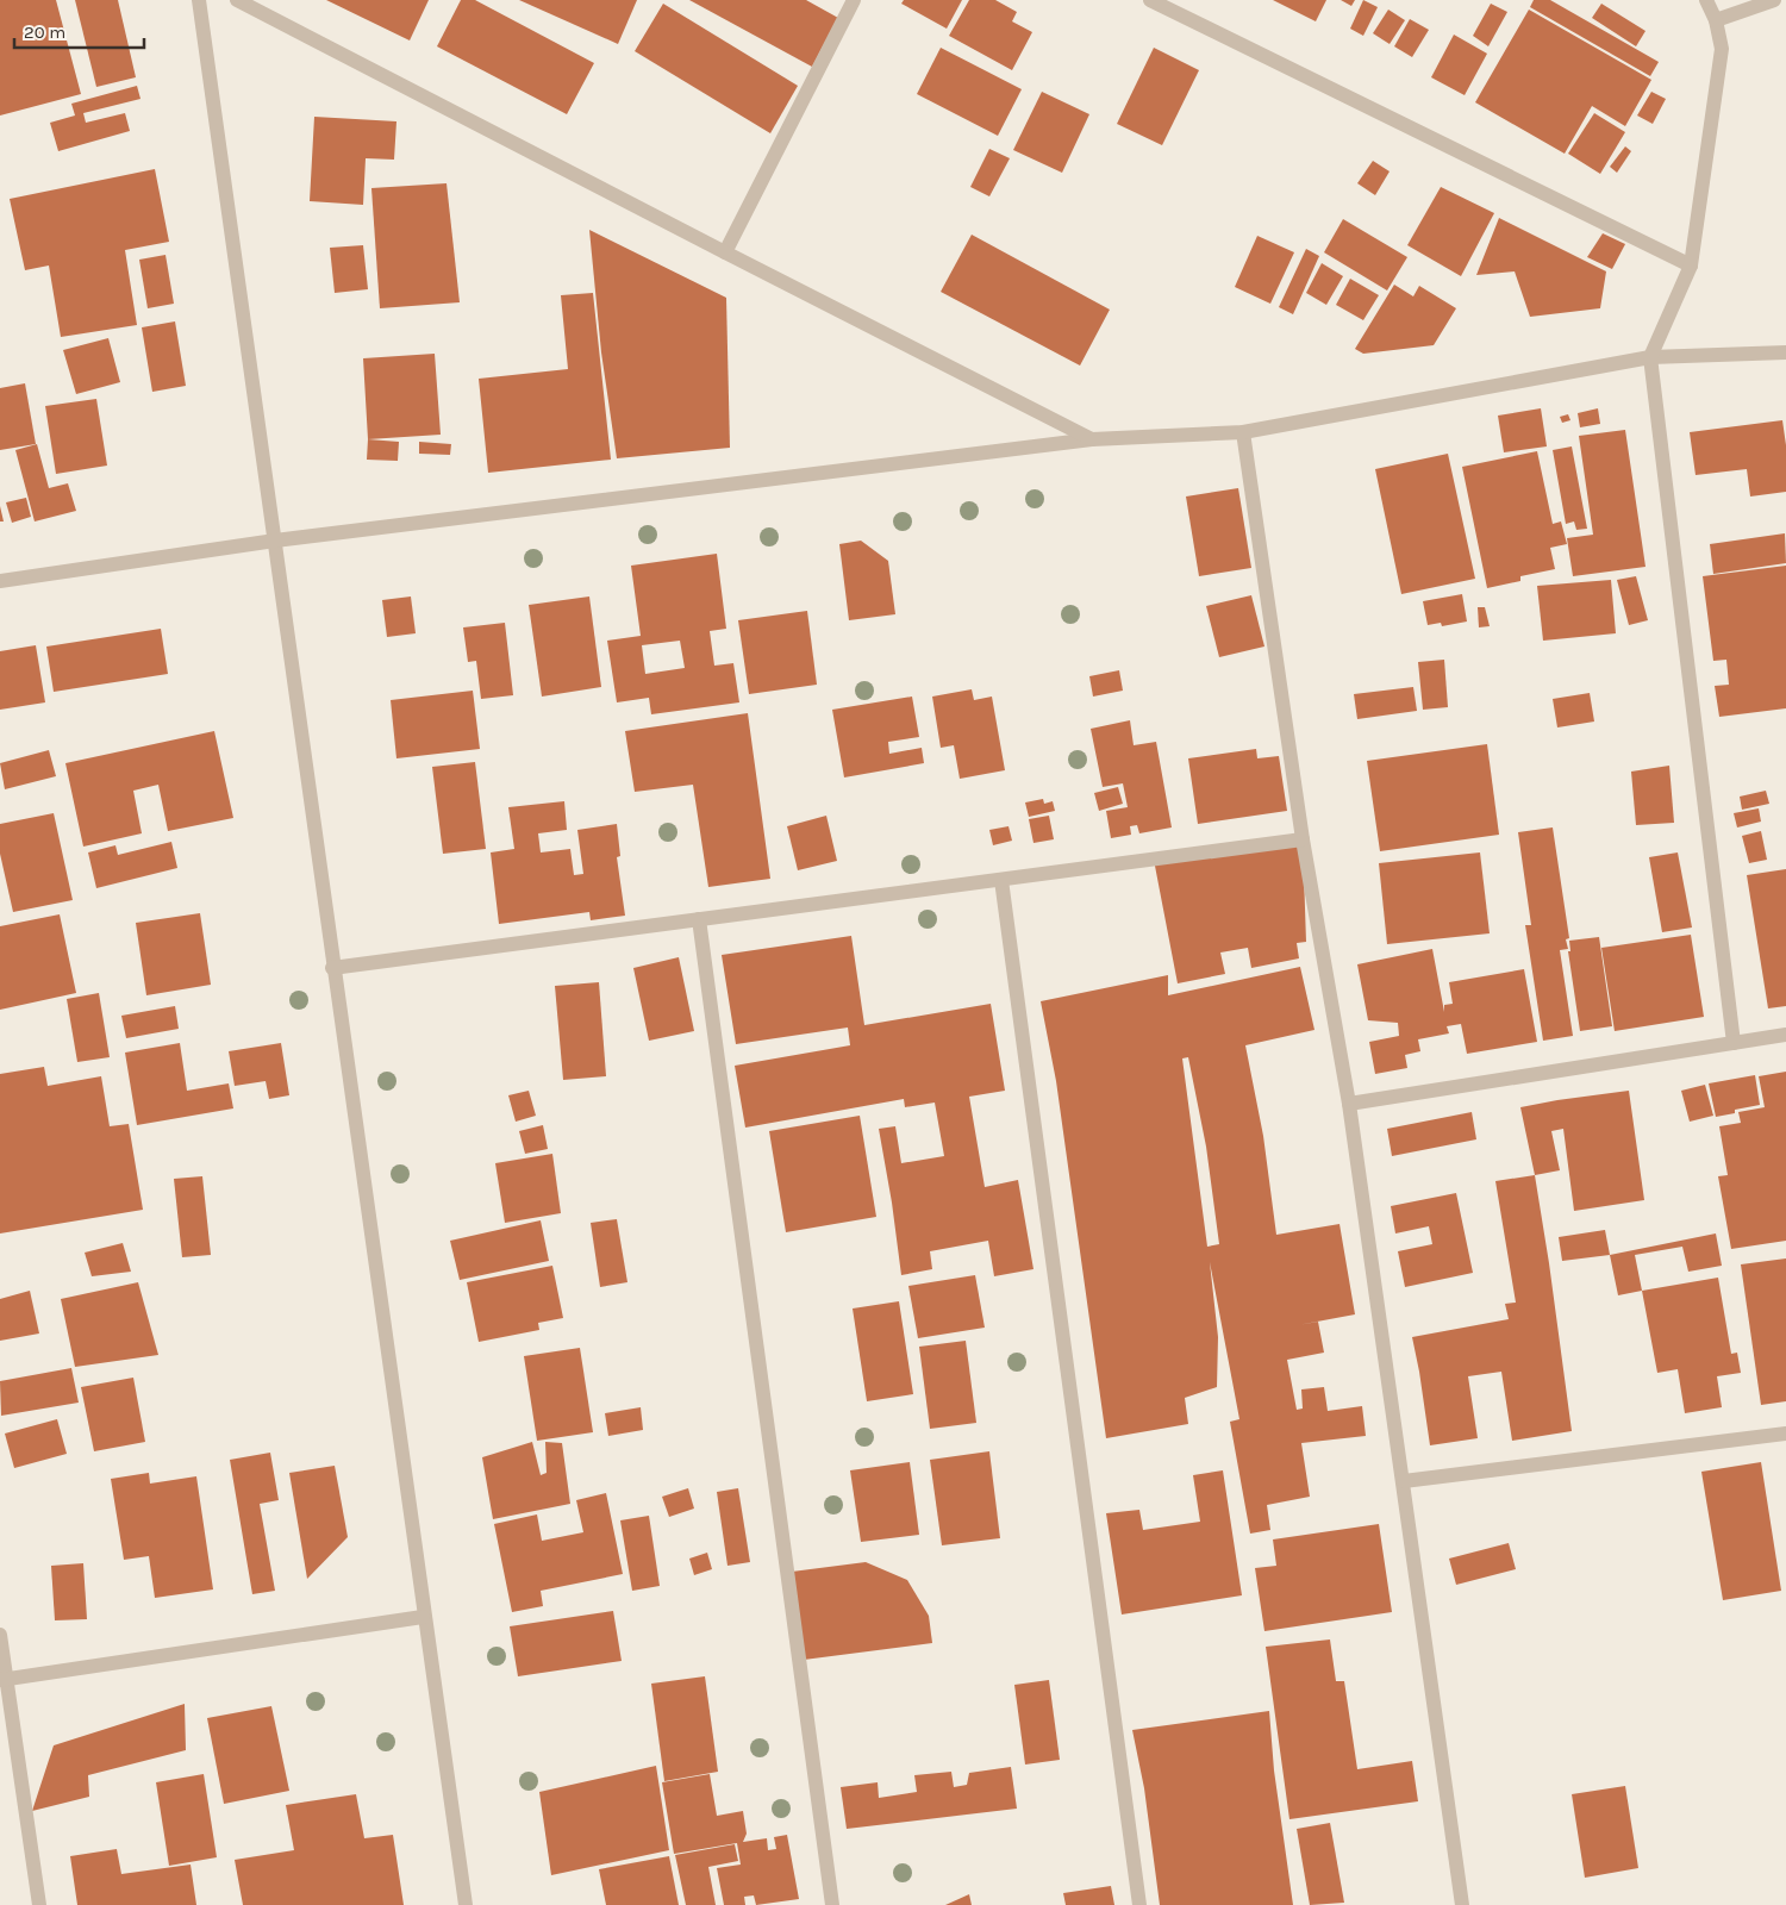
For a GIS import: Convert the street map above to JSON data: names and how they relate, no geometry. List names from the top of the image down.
{
  "scale_bar": "20 m"
}
